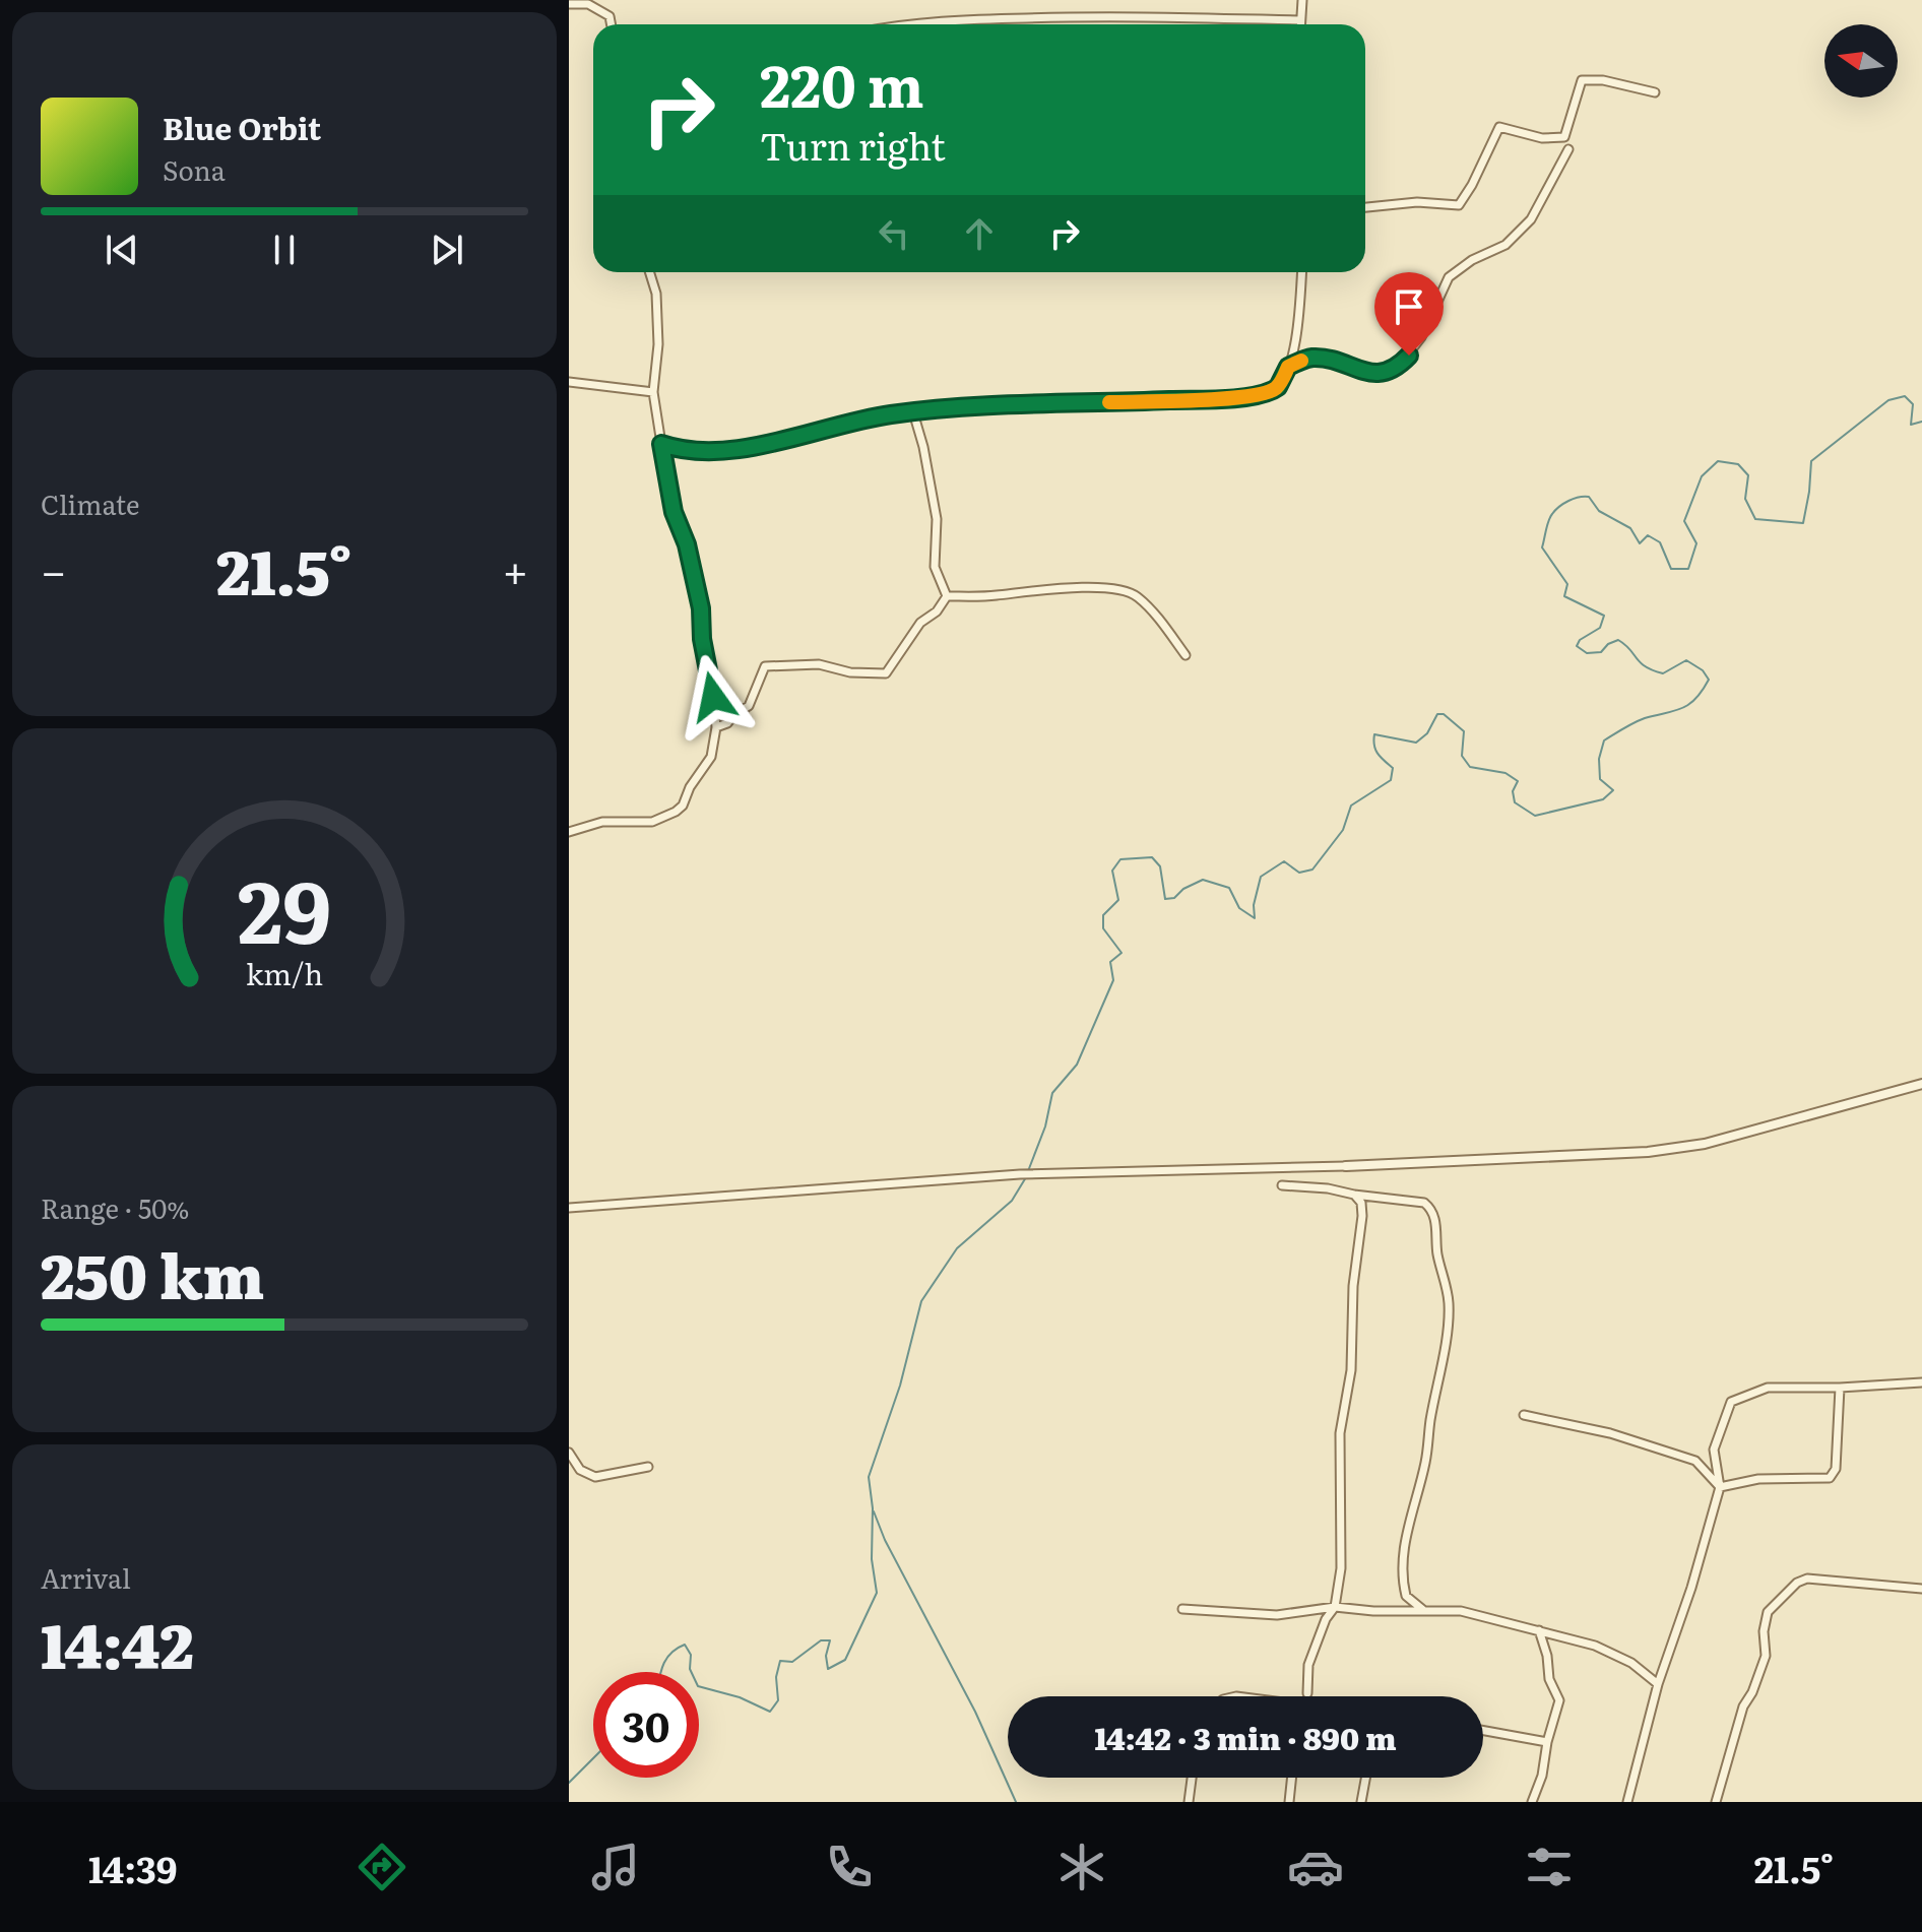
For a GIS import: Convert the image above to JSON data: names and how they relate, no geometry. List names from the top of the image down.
{
  "north": "left",
  "page": {
    "turn": ["220 m", "Turn right"],
    "song": ["Blue Orbit", "Sona"],
    "tile": [
      "Climate",
      ["Range · 50%", "250 km"],
      ["Arrival", "14:42"]
    ],
    "heat": ["−", "21.5°", "+"],
    "limit": "30",
    "trip": "14:42 · 3 min · 890 m",
    "tabs": ["14:39", "21.5°"],
    "gauge": ["29", "km/h"]
  }
}
